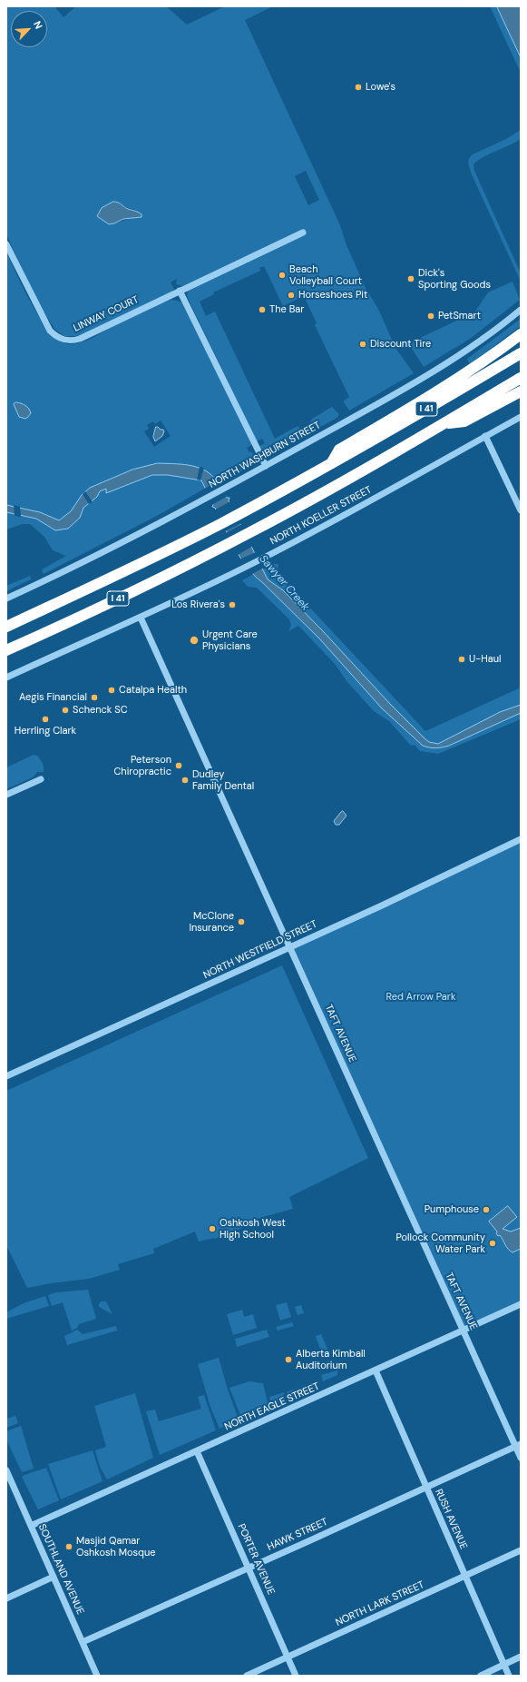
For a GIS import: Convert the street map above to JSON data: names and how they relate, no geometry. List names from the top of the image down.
{
  "streets": {
    "highway": ["I 41"],
    "street": [
      "LINWAY COURT",
      "NORTH WASHBURN STREET",
      "NORTH KOELLER STREET",
      "NORTH WESTFIELD STREET",
      "TAFT AVENUE",
      "NORTH EAGLE STREET",
      "RUSH AVENUE",
      "HAWK STREET",
      "PORTER AVENUE",
      "SOUTHLAND AVENUE",
      "NORTH LARK STREET"
    ]
  },
  "crossings": [
    ["NORTH KOELLER STREET", "TAFT AVENUE"],
    ["NORTH WESTFIELD STREET", "TAFT AVENUE"],
    ["TAFT AVENUE", "NORTH EAGLE STREET"],
    ["TAFT AVENUE", "HAWK STREET"],
    ["NORTH EAGLE STREET", "RUSH AVENUE"],
    ["NORTH EAGLE STREET", "PORTER AVENUE"],
    ["NORTH EAGLE STREET", "SOUTHLAND AVENUE"],
    ["RUSH AVENUE", "HAWK STREET"],
    ["RUSH AVENUE", "NORTH LARK STREET"],
    ["HAWK STREET", "PORTER AVENUE"],
    ["HAWK STREET", "SOUTHLAND AVENUE"],
    ["PORTER AVENUE", "NORTH LARK STREET"]
  ],
  "water": ["Sawyer Creek"],
  "parks": ["Red Arrow Park"],
  "places": [
    "Lowe's",
    "Beach Volleyball Court",
    "Dick's Sporting Goods",
    "Horseshoes Pit",
    "The Bar",
    "PetSmart",
    "Discount Tire",
    "Los Rivera's",
    "Urgent Care Physicians",
    "U-Haul",
    "Catalpa Health",
    "Aegis Financial",
    "Schenck SC",
    "Herrling Clark",
    "Peterson Chiropractic",
    "Dudley Family Dental",
    "McClone Insurance",
    "Pumphouse",
    "Oshkosh West High School",
    "Pollock Community Water Park",
    "Alberta Kimball Auditorium",
    "Masjid Qamar Oshkosh Mosque"
  ],
  "north": "top right"
}
